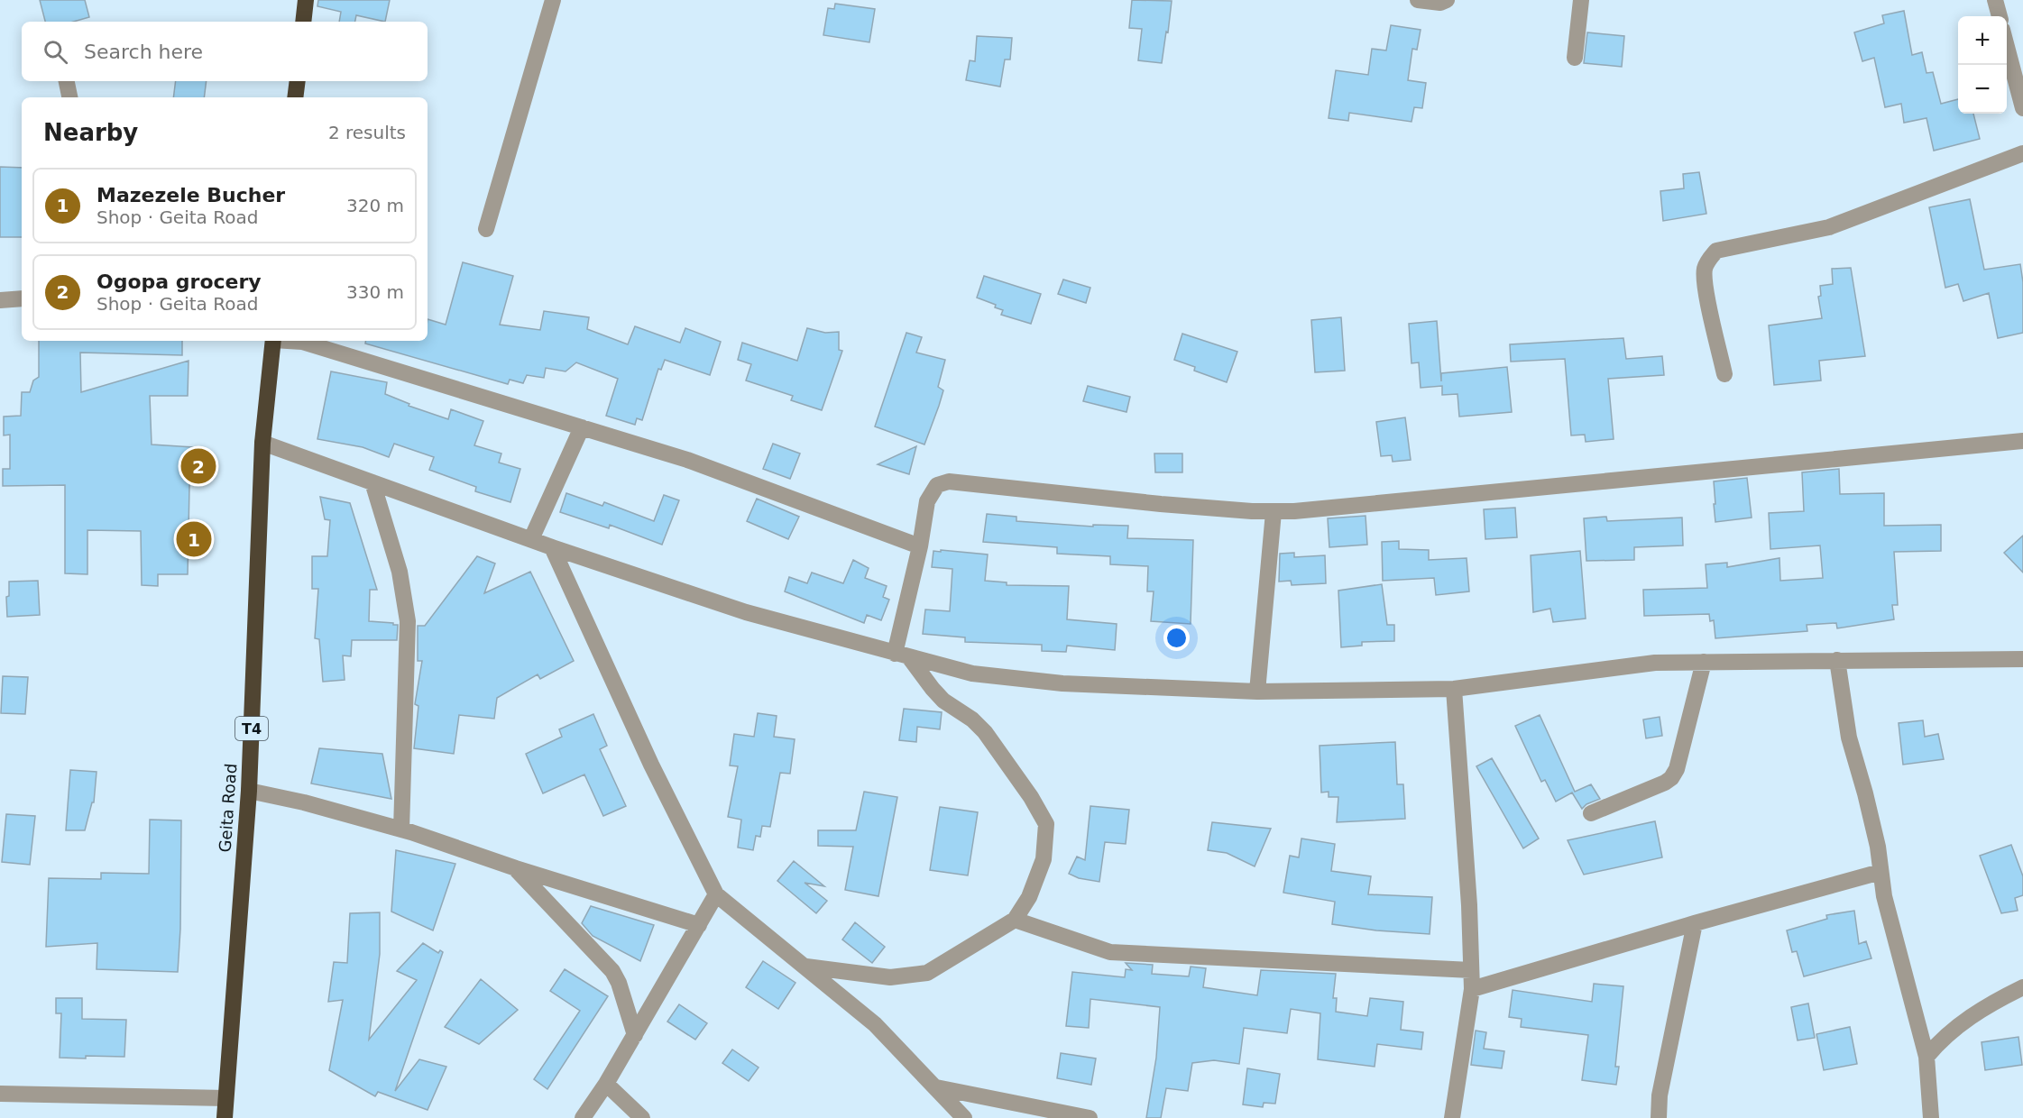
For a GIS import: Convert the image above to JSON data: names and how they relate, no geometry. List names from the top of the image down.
{
  "streets": {
    "highway": ["T4", "Geita Road"]
  },
  "page": {
    "map_buttons": ["+", "−"],
    "search": "Search here",
    "heading": ["Nearby", "2 results"],
    "list": [
      {
        "mark": "1",
        "name": "Mazezele Bucher",
        "note": "Shop · Geita Road",
        "value": "320 m"
      },
      {
        "mark": "2",
        "name": "Ogopa grocery",
        "note": "Shop · Geita Road",
        "value": "330 m"
      }
    ],
    "pins": ["2", "1"]
  }
}
